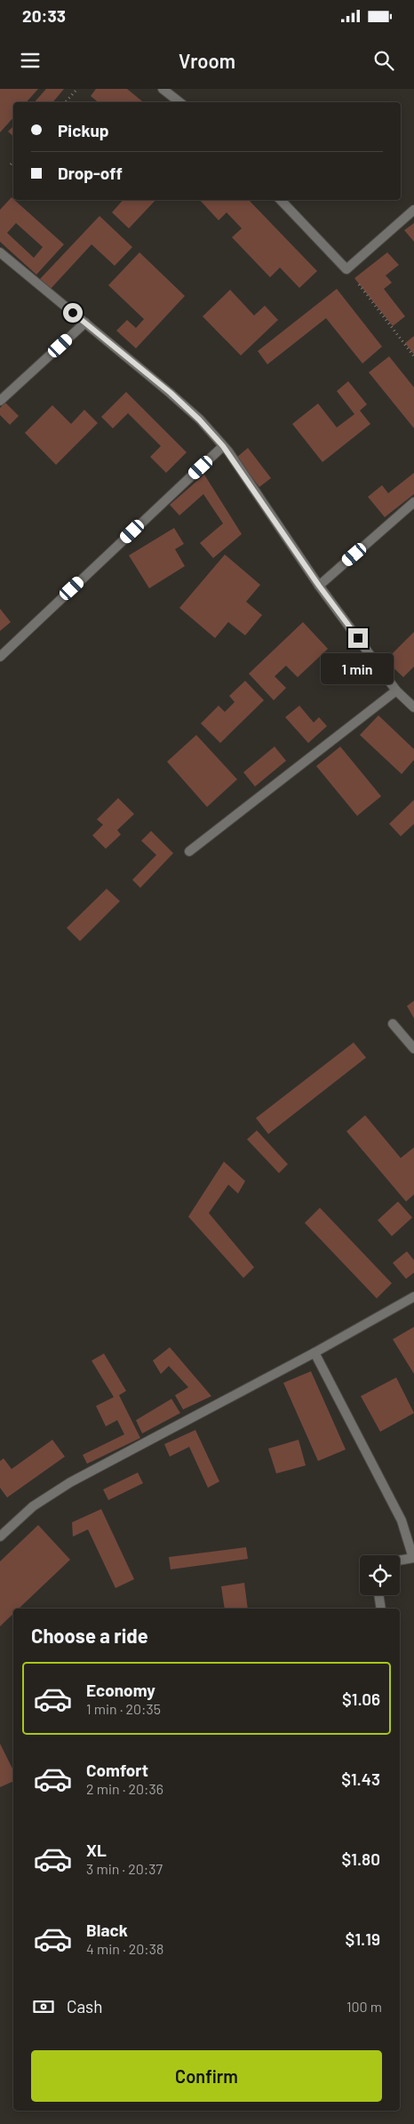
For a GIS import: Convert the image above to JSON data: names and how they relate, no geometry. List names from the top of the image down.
{
  "page": {
    "status": "20:33",
    "header": "Vroom",
    "banner": ["Pickup", "Drop-off"],
    "bubble": "1 min",
    "heading": "Choose a ride",
    "list": [
      {
        "name": "Economy",
        "note": "1 min · 20:35",
        "value": "$1.06"
      },
      {
        "name": "Comfort",
        "note": "2 min · 20:36",
        "value": "$1.43"
      },
      {
        "name": "XL",
        "note": "3 min · 20:37",
        "value": "$1.80"
      },
      {
        "name": "Black",
        "note": "4 min · 20:38",
        "value": "$1.19"
      }
    ],
    "pay": ["Cash", "100 m"],
    "buttons": "Confirm"
  }
}
